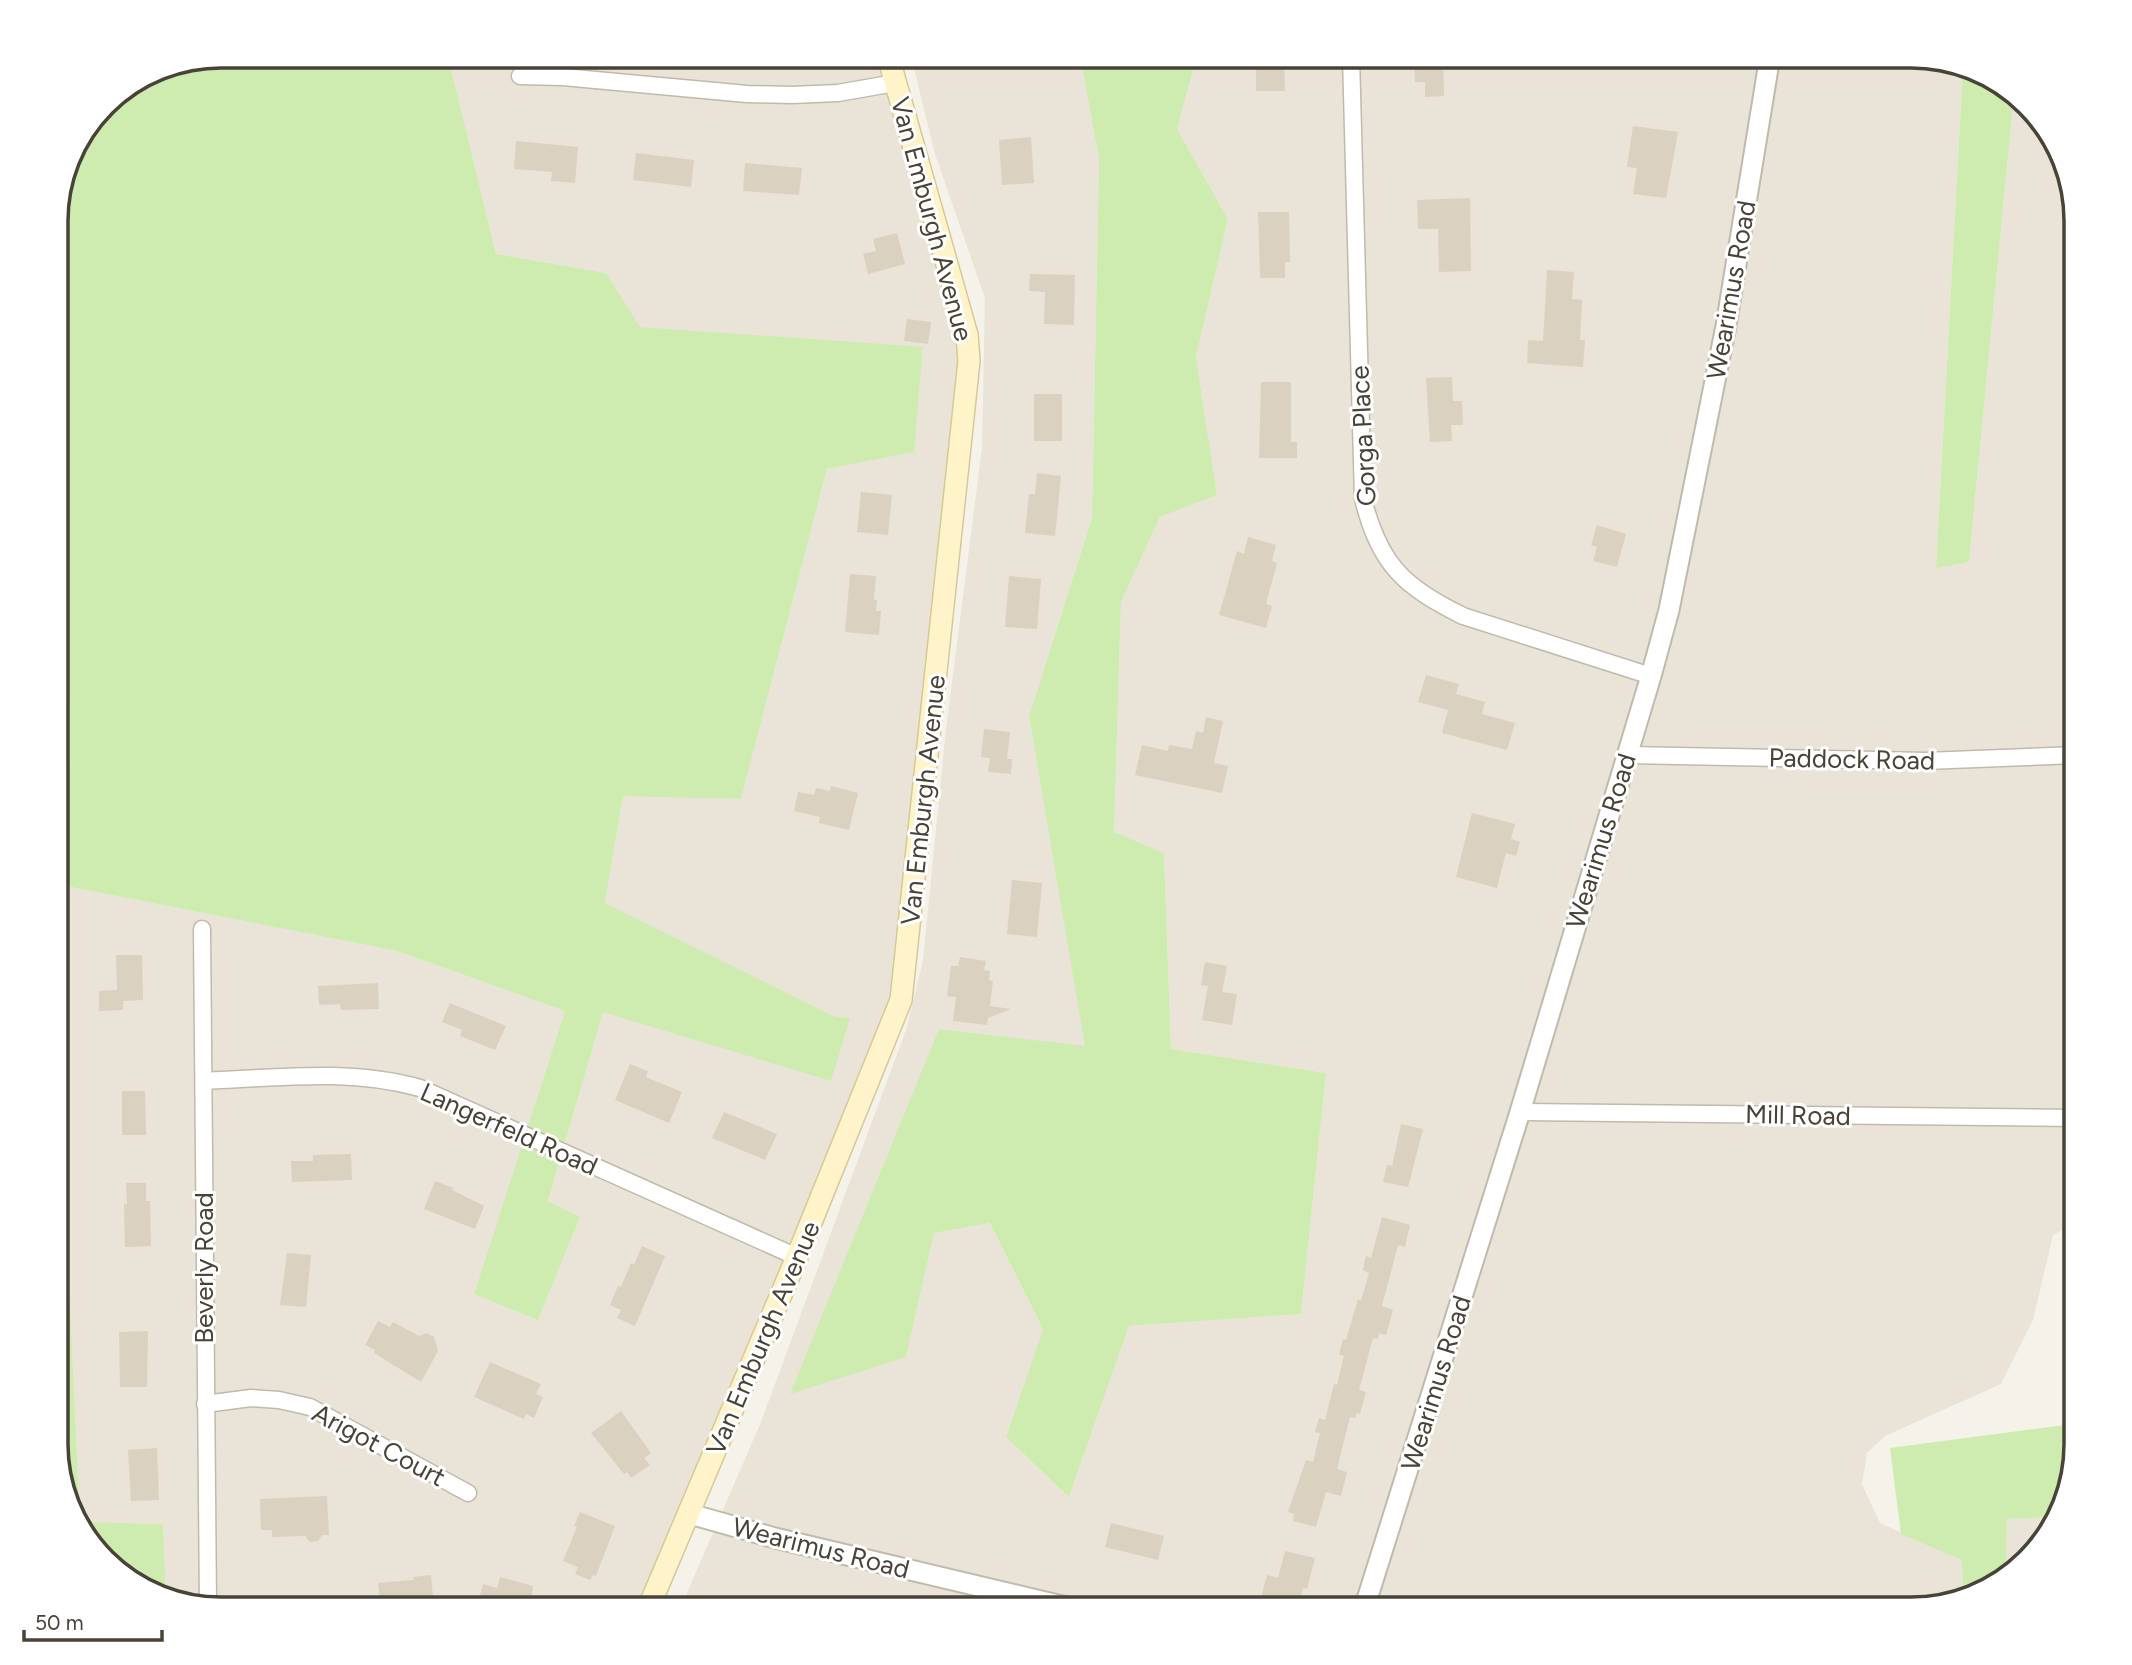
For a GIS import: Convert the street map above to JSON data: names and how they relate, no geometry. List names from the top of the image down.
{
  "streets": {
    "main road": ["Van Emburgh Avenue"],
    "street": [
      "Wearimus Road",
      "Gorga Place",
      "Paddock Road",
      "Mill Road",
      "Langerfeld Road",
      "Beverly Road",
      "Arigot Court"
    ]
  },
  "crossings": [
    ["Van Emburgh Avenue", "Wearimus Road"],
    ["Van Emburgh Avenue", "Langerfeld Road"],
    ["Wearimus Road", "Gorga Place"],
    ["Wearimus Road", "Paddock Road"],
    ["Wearimus Road", "Mill Road"],
    ["Langerfeld Road", "Beverly Road"],
    ["Beverly Road", "Arigot Court"]
  ],
  "scale_bar": "50 m"
}
